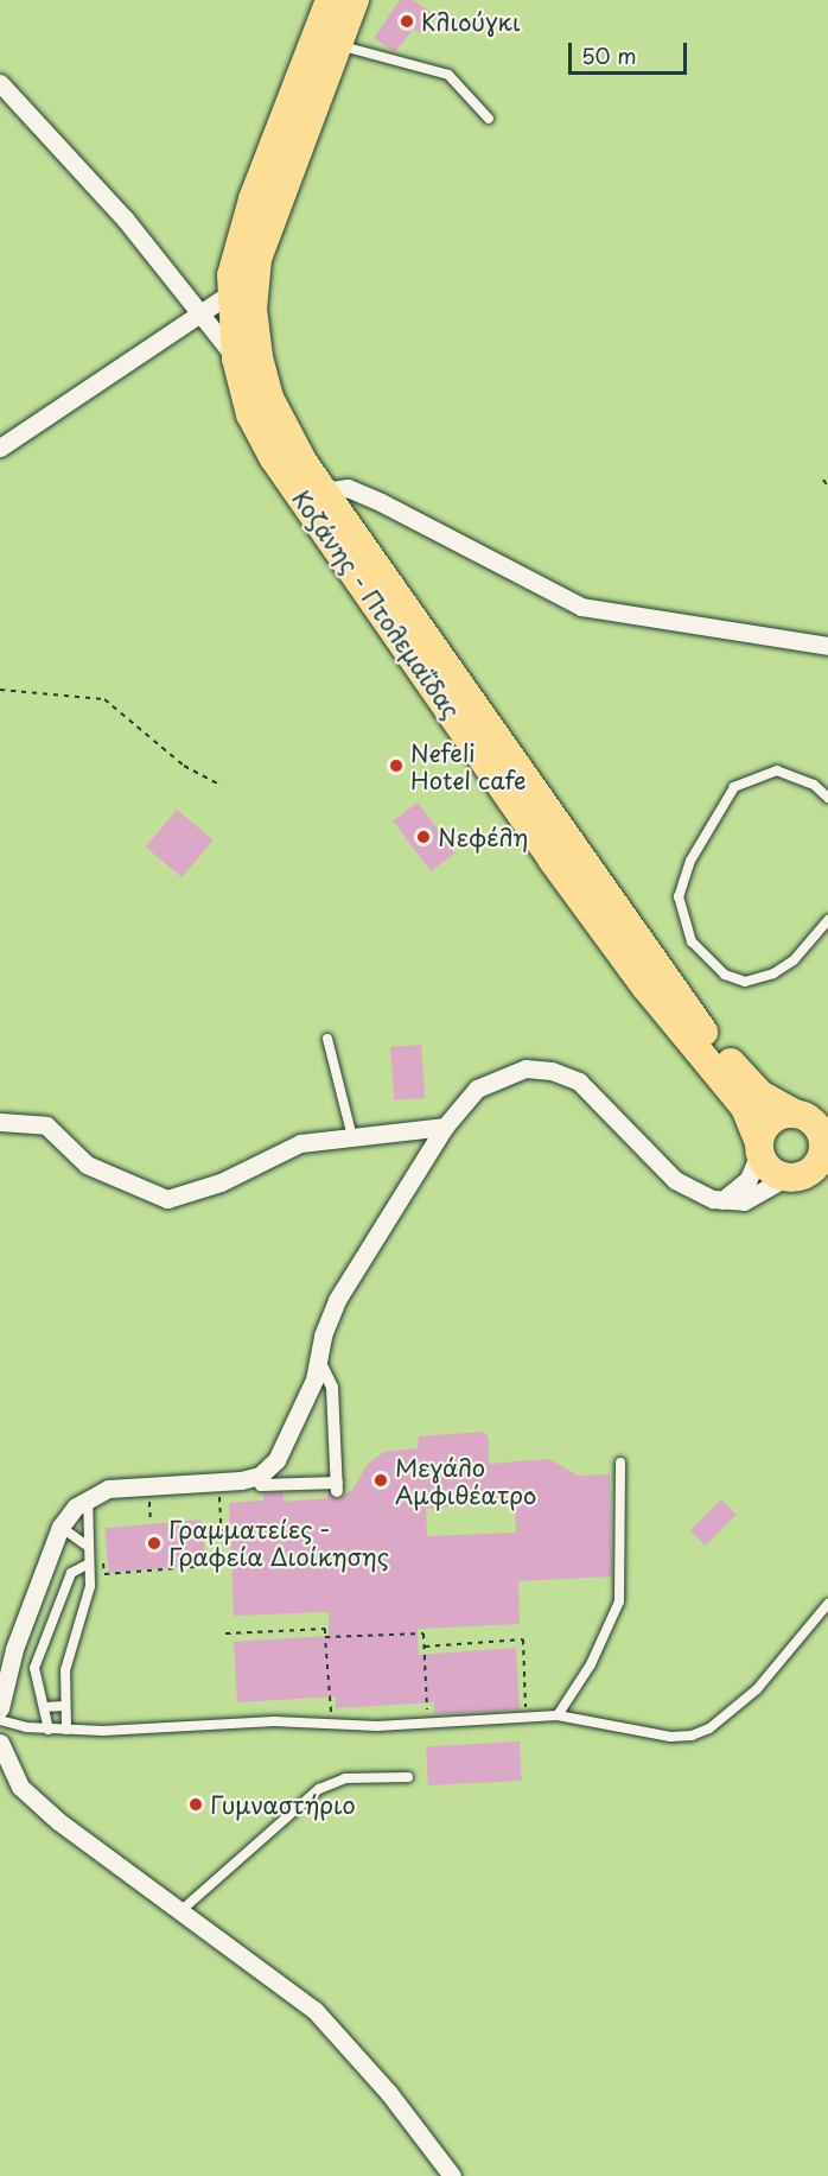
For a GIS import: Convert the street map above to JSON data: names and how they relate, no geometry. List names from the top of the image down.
{
  "streets": {
    "main road": ["Κοζάνης - Πτολεμαΐδας"]
  },
  "places": [
    "Κλιούγκι",
    "Nefeli Hotel cafe",
    "Νεφέλη",
    "Μεγάλο Αμφιθέατρο",
    "Γραμματείες - Γραφεία Διοίκησης",
    "Γυμναστήριο"
  ],
  "scale_bar": "50 m"
}
